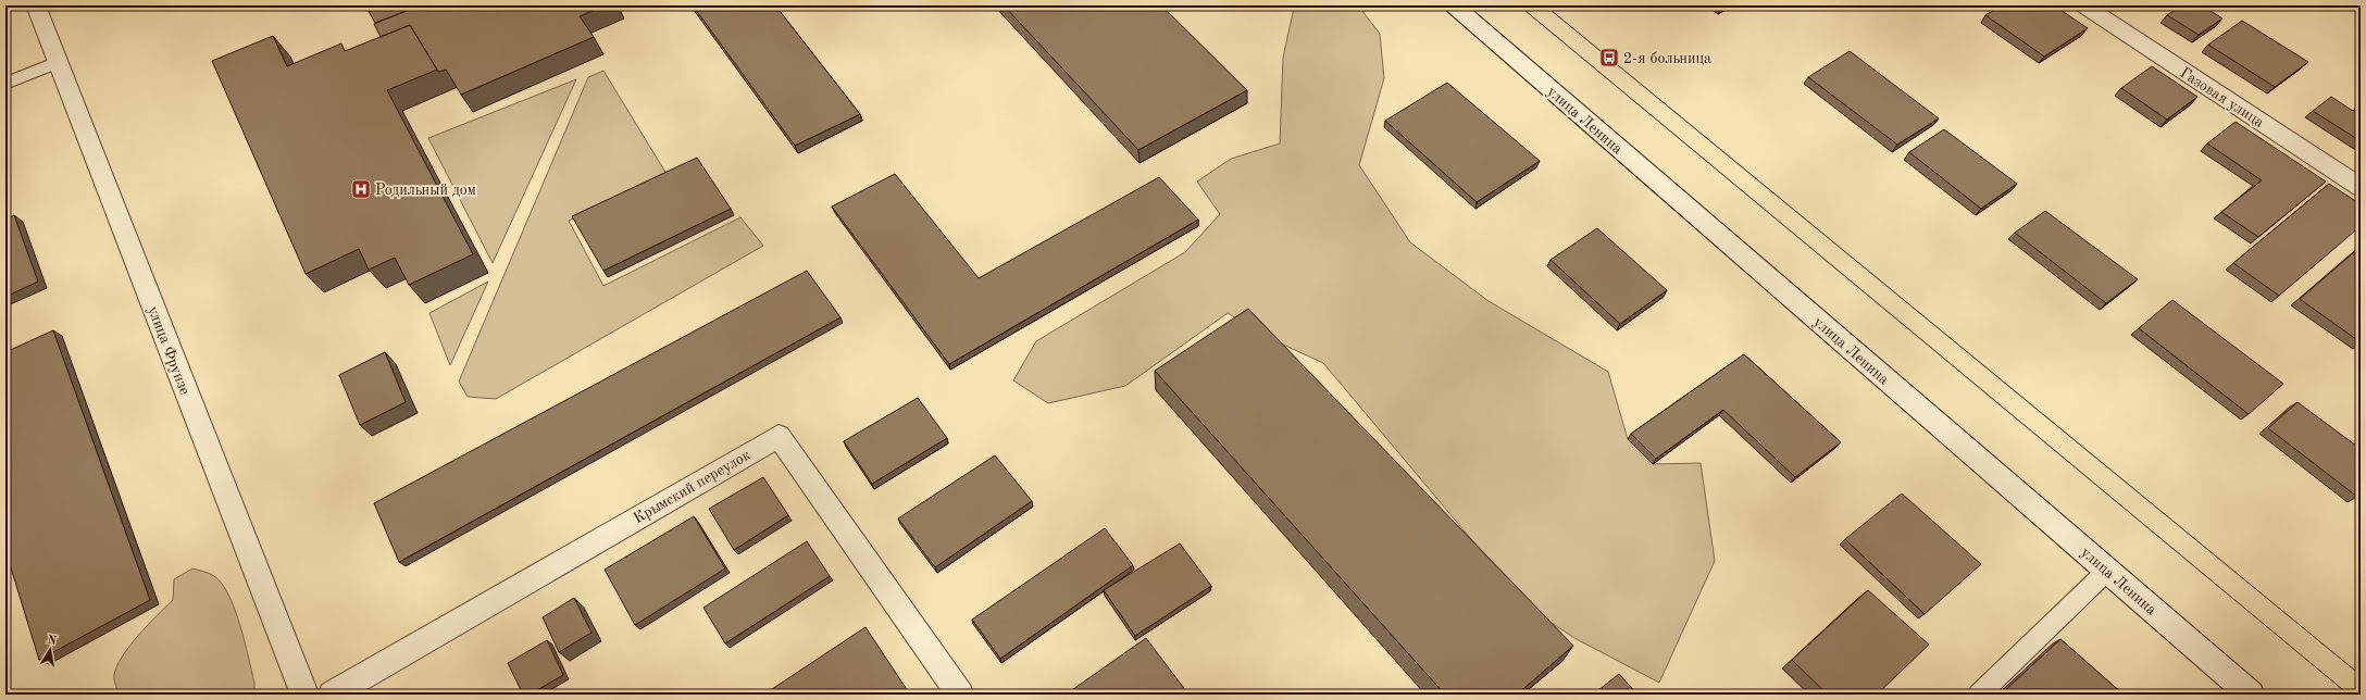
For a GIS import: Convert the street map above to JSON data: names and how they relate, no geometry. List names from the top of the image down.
{
  "streets": {
    "street": [
      "Газовая улица",
      "улица Ленина",
      "улица Фрунзе",
      "Крымский переулок"
    ]
  },
  "places": {
    "bus stop": ["2-я больница"],
    "hospital": ["Родильный дом"]
  },
  "north": "top"
}
